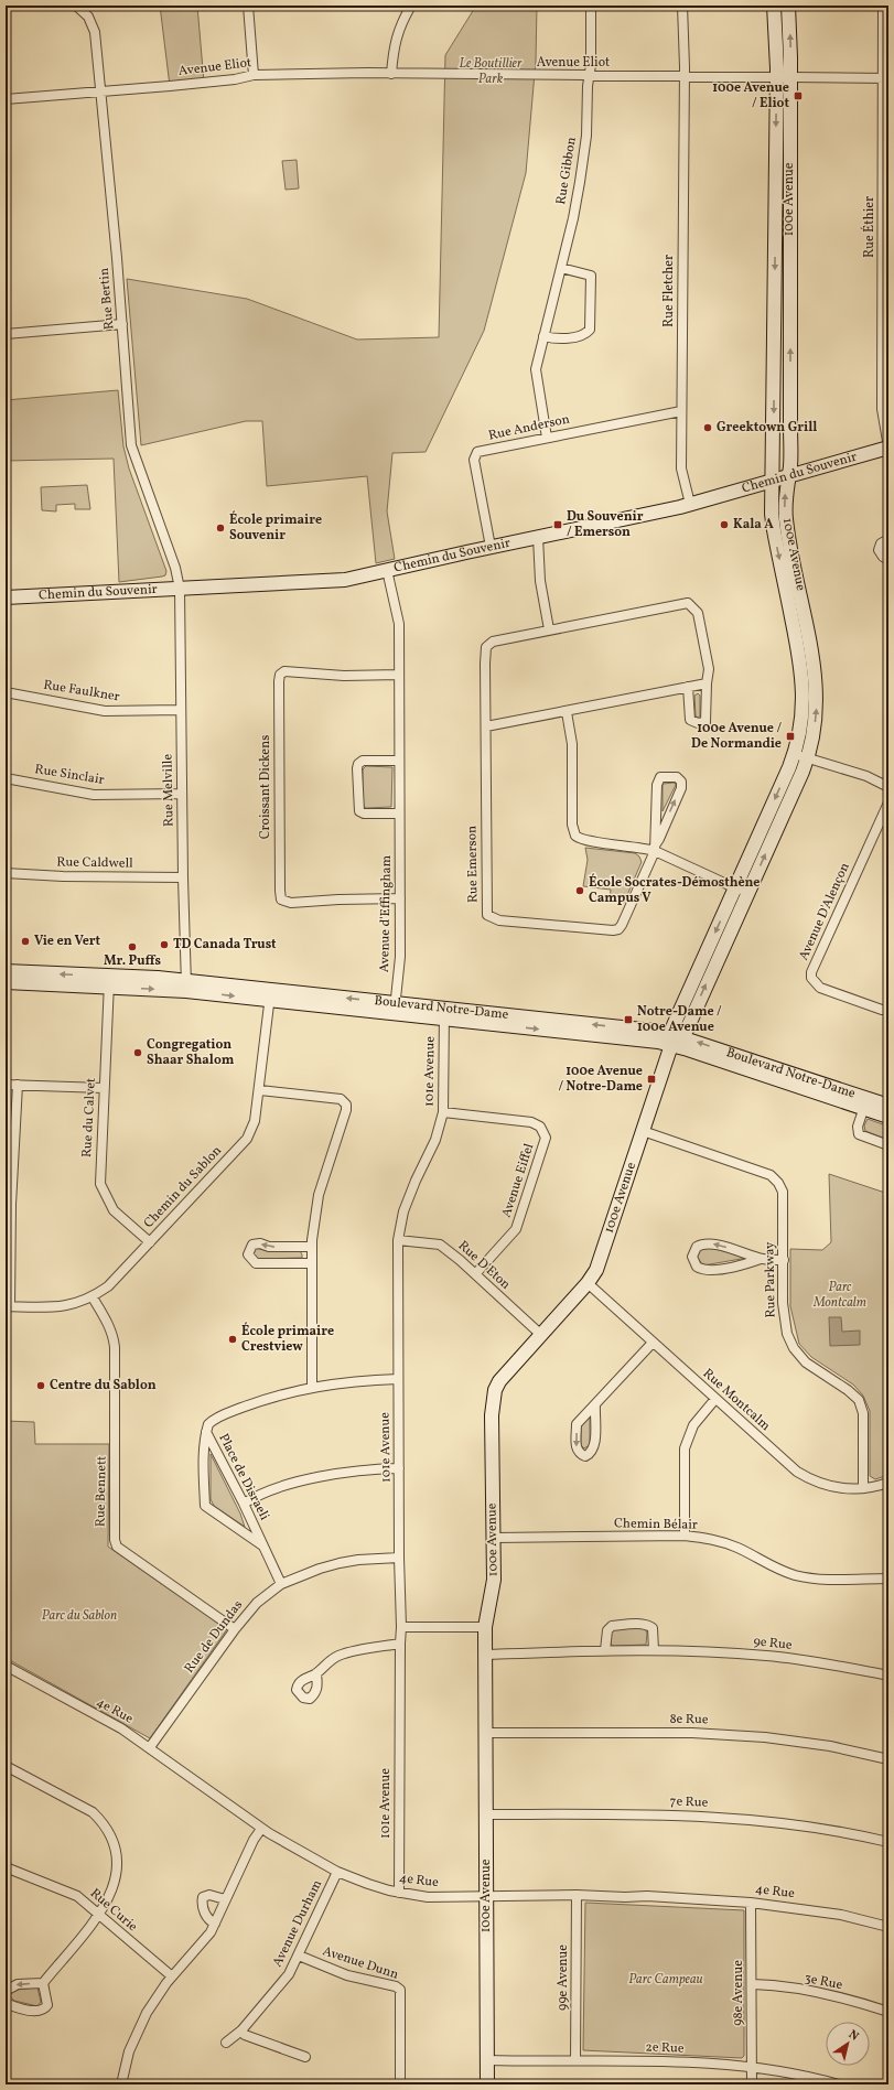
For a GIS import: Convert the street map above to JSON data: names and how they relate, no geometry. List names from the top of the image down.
{
  "streets": {
    "street": [
      "Avenue Eliot",
      "Rue Gibbon",
      "100e Avenue",
      "Rue Éthier",
      "Rue Fletcher",
      "Rue Bertin",
      "Rue Anderson",
      "Chemin du Souvenir",
      "Rue Faulkner",
      "Rue Sinclair",
      "Croissant Dickens",
      "Rue Melville",
      "Rue Caldwell",
      "Rue Emerson",
      "Avenue D'Alençon",
      "Avenue d'Effingham",
      "Boulevard Notre-Dame",
      "101e Avenue",
      "Rue du Calvet",
      "Avenue Eiffel",
      "Chemin du Sablon",
      "Rue D'Eton",
      "Rue Parkway",
      "Rue Montcalm",
      "Place de Disraeli",
      "Rue Bennett",
      "Chemin Bélair",
      "Rue de Dundas",
      "9e Rue",
      "4e Rue",
      "8e Rue",
      "7e Rue",
      "Rue Curie",
      "Avenue Durham",
      "Avenue Dunn",
      "99e Avenue",
      "3e Rue",
      "98e Avenue",
      "2e Rue"
    ]
  },
  "crossings": [
    ["Avenue Eliot", "Rue Gibbon"],
    ["Avenue Eliot", "100e Avenue"],
    ["Avenue Eliot", "Rue Éthier"],
    ["Avenue Eliot", "Rue Fletcher"],
    ["Avenue Eliot", "Rue Bertin"],
    ["Rue Gibbon", "Rue Anderson"],
    ["100e Avenue", "Chemin du Souvenir"],
    ["100e Avenue", "Boulevard Notre-Dame"],
    ["100e Avenue", "Rue D'Eton"],
    ["100e Avenue", "Rue Parkway"],
    ["100e Avenue", "Rue Montcalm"],
    ["100e Avenue", "Chemin Bélair"],
    ["100e Avenue", "9e Rue"],
    ["100e Avenue", "4e Rue"],
    ["100e Avenue", "8e Rue"],
    ["100e Avenue", "7e Rue"],
    ["100e Avenue", "2e Rue"],
    ["Rue Éthier", "Chemin du Souvenir"],
    ["Rue Fletcher", "Rue Anderson"],
    ["Rue Fletcher", "Chemin du Souvenir"],
    ["Rue Bertin", "Chemin du Souvenir"],
    ["Rue Bertin", "Rue Melville"],
    ["Rue Anderson", "Chemin du Souvenir"],
    ["Chemin du Souvenir", "Rue Melville"],
    ["Chemin du Souvenir", "Avenue d'Effingham"],
    ["Rue Faulkner", "Rue Melville"],
    ["Rue Sinclair", "Rue Melville"],
    ["Croissant Dickens", "Avenue d'Effingham"],
    ["Rue Melville", "Rue Caldwell"],
    ["Rue Melville", "Boulevard Notre-Dame"],
    ["Avenue d'Effingham", "Boulevard Notre-Dame"],
    ["Boulevard Notre-Dame", "101e Avenue"],
    ["Boulevard Notre-Dame", "Rue du Calvet"],
    ["Boulevard Notre-Dame", "Chemin du Sablon"],
    ["101e Avenue", "Avenue Eiffel"],
    ["101e Avenue", "Rue D'Eton"],
    ["101e Avenue", "Rue de Dundas"],
    ["101e Avenue", "4e Rue"],
    ["Rue du Calvet", "Chemin du Sablon"],
    ["Avenue Eiffel", "Rue D'Eton"],
    ["Chemin du Sablon", "Rue Bennett"],
    ["Rue Parkway", "Rue Montcalm"],
    ["Place de Disraeli", "Rue de Dundas"],
    ["Rue Bennett", "Rue de Dundas"],
    ["Rue de Dundas", "4e Rue"],
    ["4e Rue", "Avenue Durham"],
    ["4e Rue", "99e Avenue"],
    ["4e Rue", "98e Avenue"],
    ["Avenue Durham", "Avenue Dunn"],
    ["99e Avenue", "2e Rue"],
    ["3e Rue", "98e Avenue"],
    ["98e Avenue", "2e Rue"]
  ],
  "parks": [
    "Le Boutillier Park",
    "Parc Montcalm",
    "Parc du Sablon",
    "Parc Campeau"
  ],
  "places": {
    "transit": [
      "100e Avenue / Eliot",
      "Du Souvenir / Emerson",
      "100e Avenue / De Normandie",
      "Notre-Dame / 100e Avenue",
      "100e Avenue / Notre-Dame"
    ],
    "other": [
      "Greektown Grill",
      "Kala A",
      "École primaire Souvenir",
      "École Socrates-Démosthène Campus V",
      "Vie en Vert",
      "TD Canada Trust",
      "Mr. Puffs",
      "Congregation Shaar Shalom",
      "École primaire Crestview",
      "Centre du Sablon"
    ]
  },
  "north": "top right"
}
